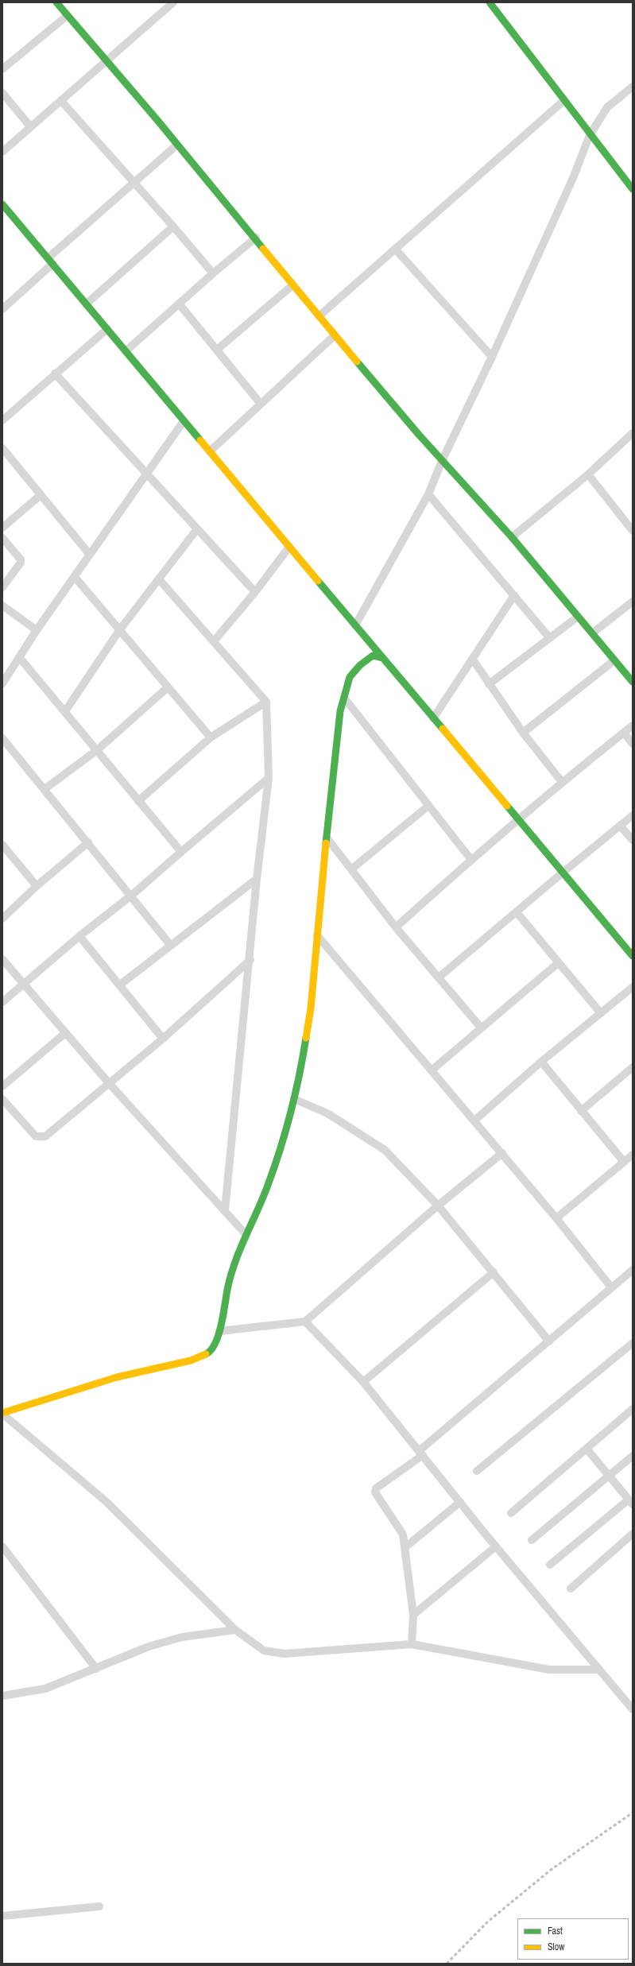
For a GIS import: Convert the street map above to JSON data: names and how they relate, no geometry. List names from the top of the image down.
{
  "legend": ["Fast", "Slow"]
}
